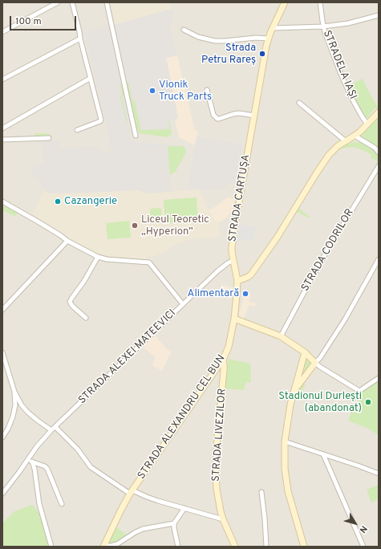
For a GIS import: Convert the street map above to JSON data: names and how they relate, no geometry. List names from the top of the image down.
{
  "streets": {
    "street": [
      "STRADELA IAȘI",
      "STRADA CARTUȘA",
      "STRADA CODRILOR",
      "STRADA ALEXEI MATEEVICI",
      "STRADA ALEXANDRU CEL BUN",
      "STRADA LIVEZILOR"
    ]
  },
  "crossings": [
    ["STRADA CARTUȘA", "STRADA ALEXEI MATEEVICI"],
    ["STRADA CARTUȘA", "STRADA ALEXANDRU CEL BUN"],
    ["STRADA ALEXANDRU CEL BUN", "STRADA LIVEZILOR"]
  ],
  "places": [
    "Strada Petru Rareș",
    "Vionik Truck Parts",
    "Cazangerie",
    "Liceul Teoretic „Hyperion”",
    "Alimentară",
    "Stadionul Durlești (abandonat)"
  ],
  "scale_bar": "100 m",
  "north": "bottom right"
}
